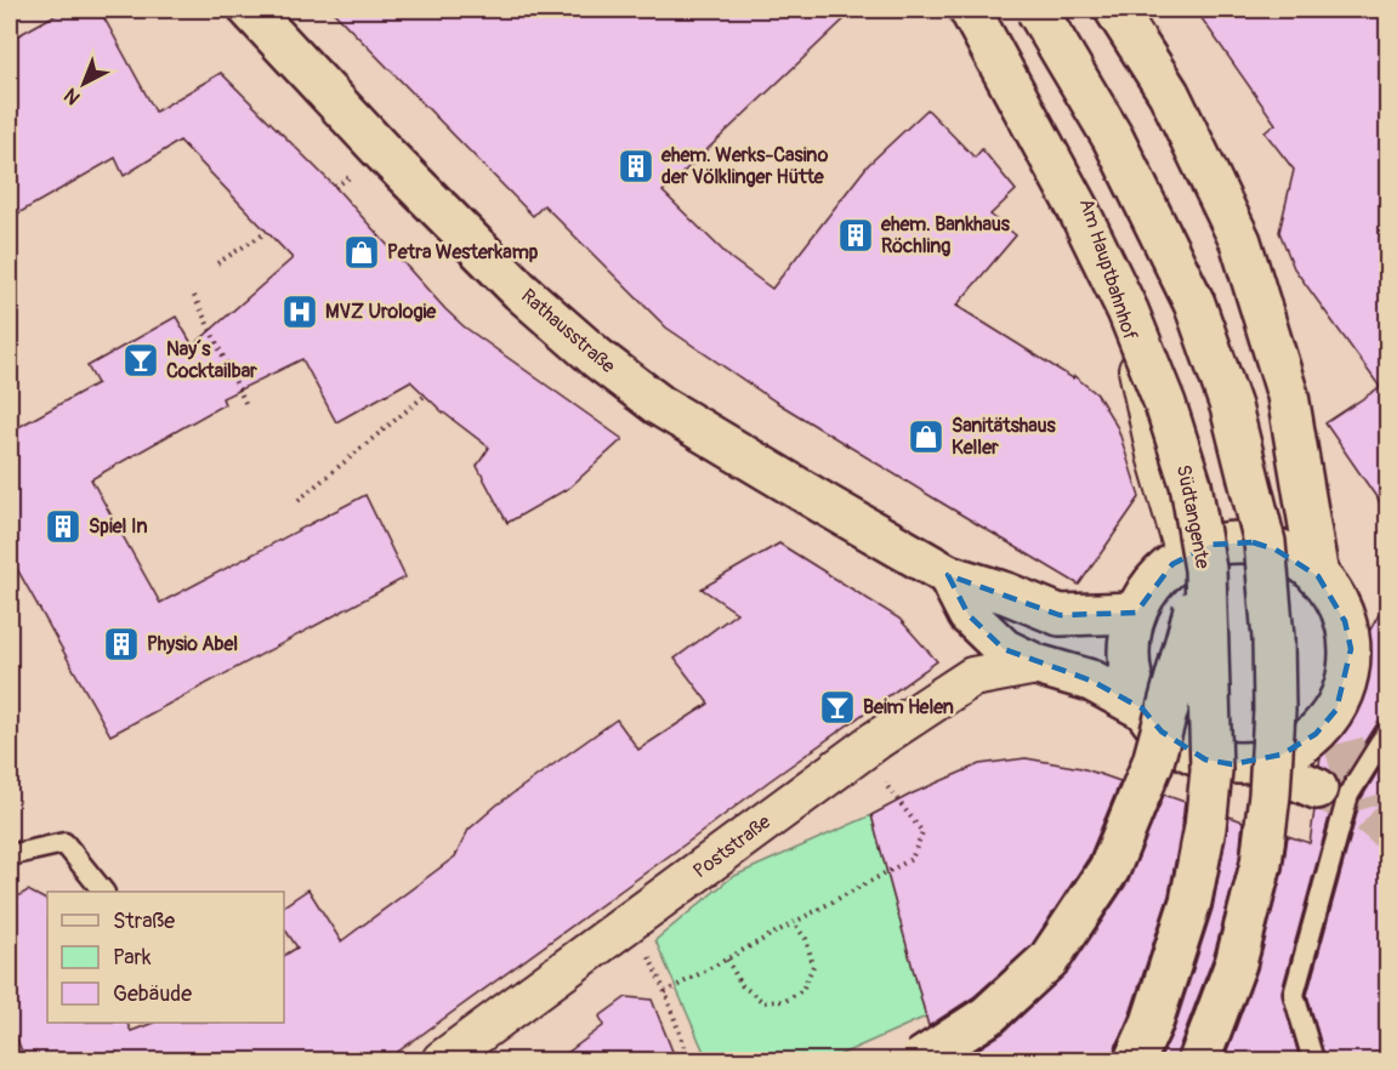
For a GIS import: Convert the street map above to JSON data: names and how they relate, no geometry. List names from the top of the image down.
{
  "streets": {
    "main road": ["Rathausstraße", "Südtangente"],
    "street": ["Poststraße"]
  },
  "crossings": [
    ["Rathausstraße", "Südtangente"]
  ],
  "places": {
    "building": [
      "ehem. Werks-Casino der Völklinger Hütte",
      "ehem. Bankhaus Röchling",
      "Spiel In",
      "Physio Abel"
    ],
    "shop": ["Petra Westerkamp", "Sanitätshaus Keller"],
    "hospital": ["MVZ Urologie"],
    "bar": ["Nay´s Cocktailbar", "Beim Helen"]
  },
  "legend": ["Straße", "Park", "Gebäude"],
  "north": "bottom left"
}
